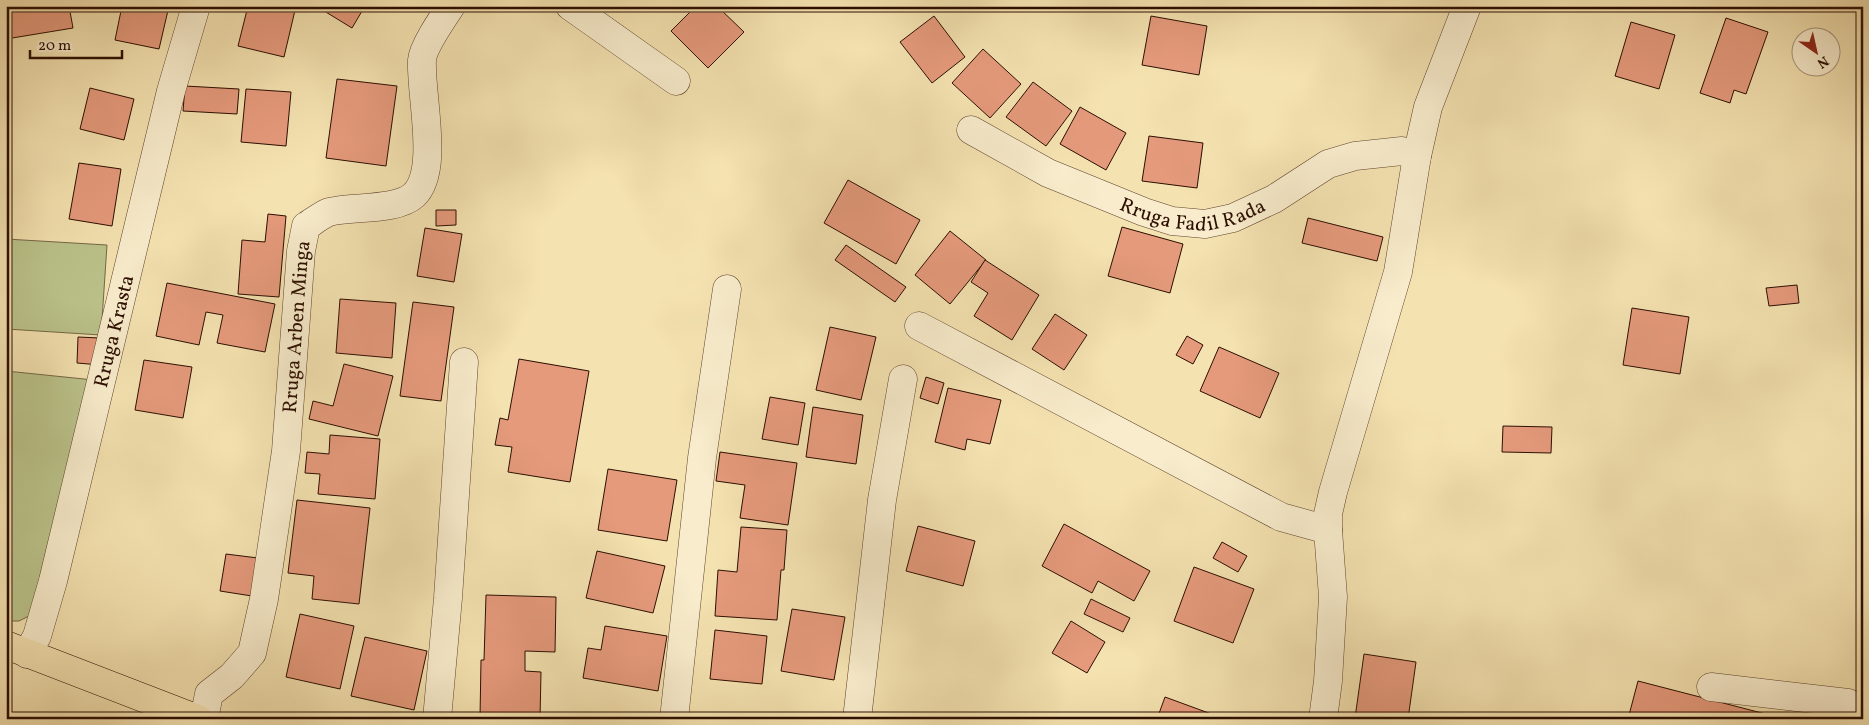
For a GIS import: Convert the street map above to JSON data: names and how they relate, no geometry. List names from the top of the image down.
{
  "streets": {
    "street": ["Rruga Fadil Rada", "Rruga Arben Minga", "Rruga Krasta"]
  },
  "scale_bar": "20 m",
  "north": "bottom right"
}
